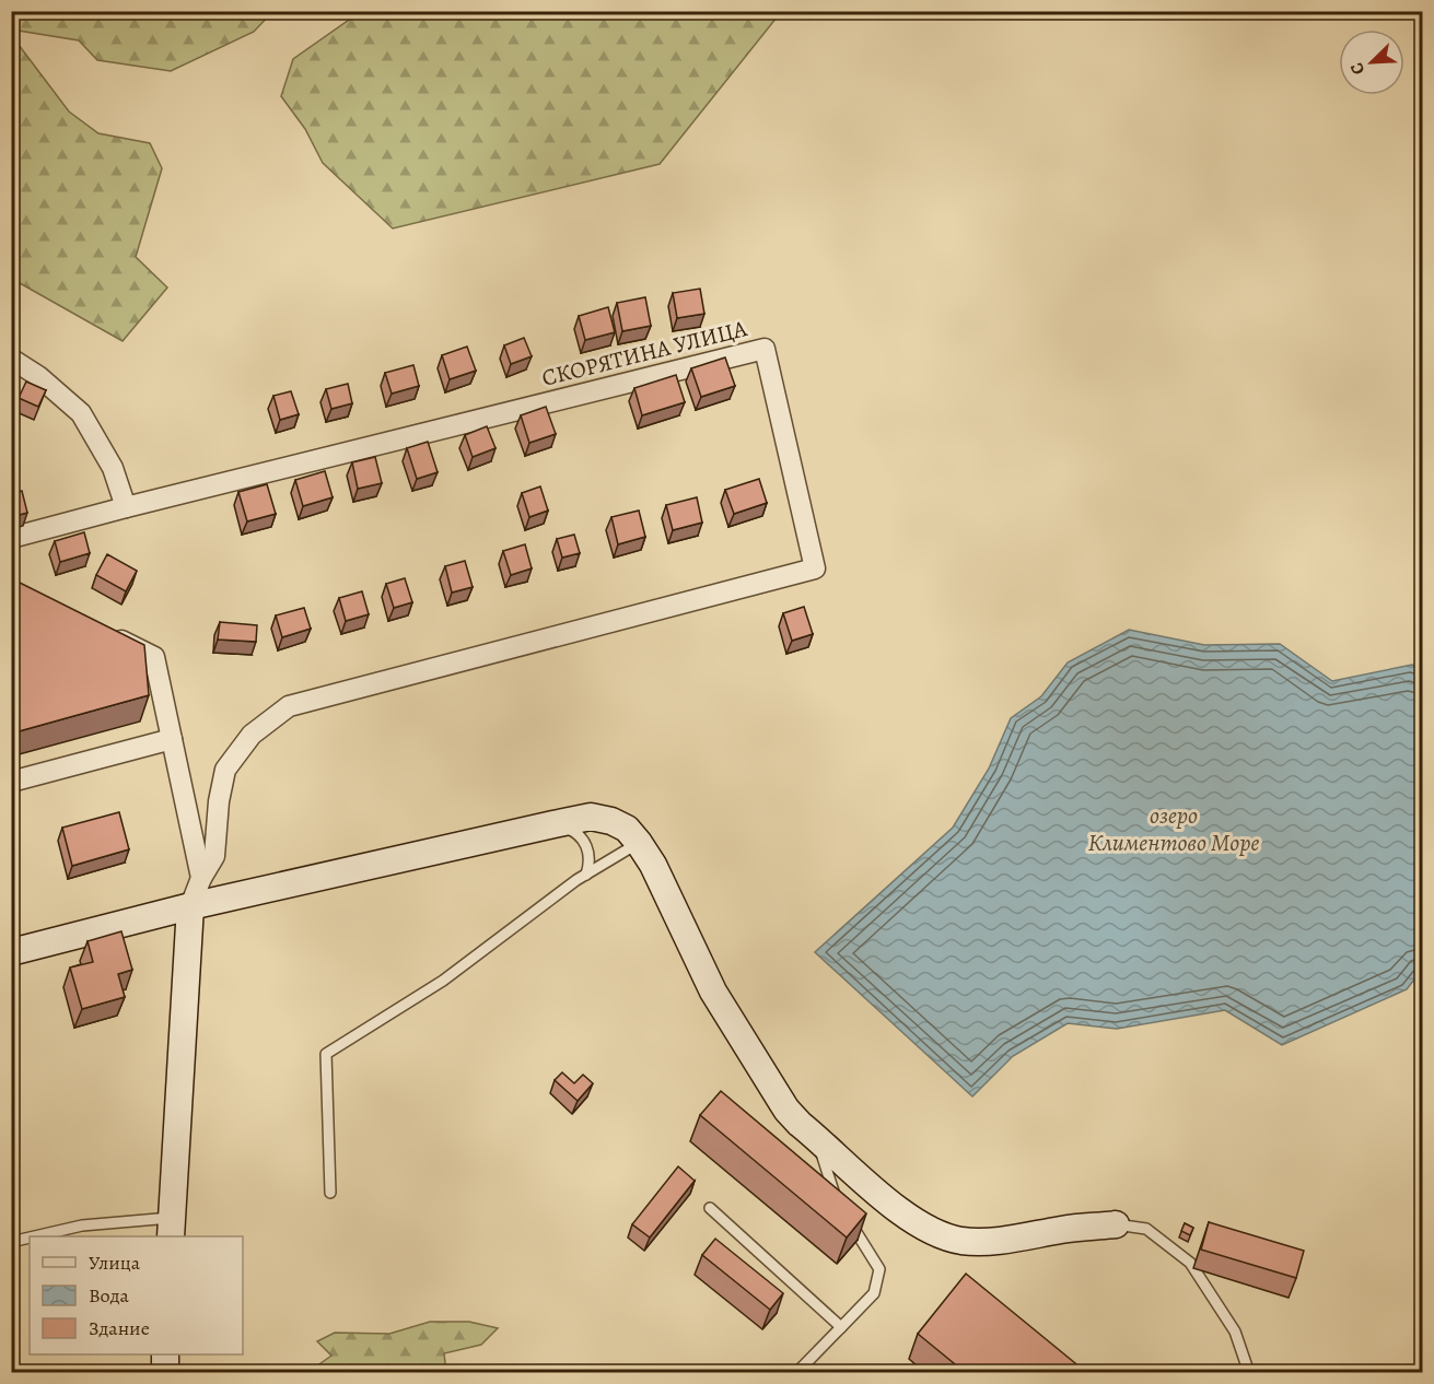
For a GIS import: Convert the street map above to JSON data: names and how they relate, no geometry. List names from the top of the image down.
{
  "streets": {
    "street": ["СКОРЯТИНА УЛИЦА"]
  },
  "water": ["озеро Климентово Море"],
  "legend": ["Улица", "Вода", "Здание"],
  "north": "bottom left"
}
